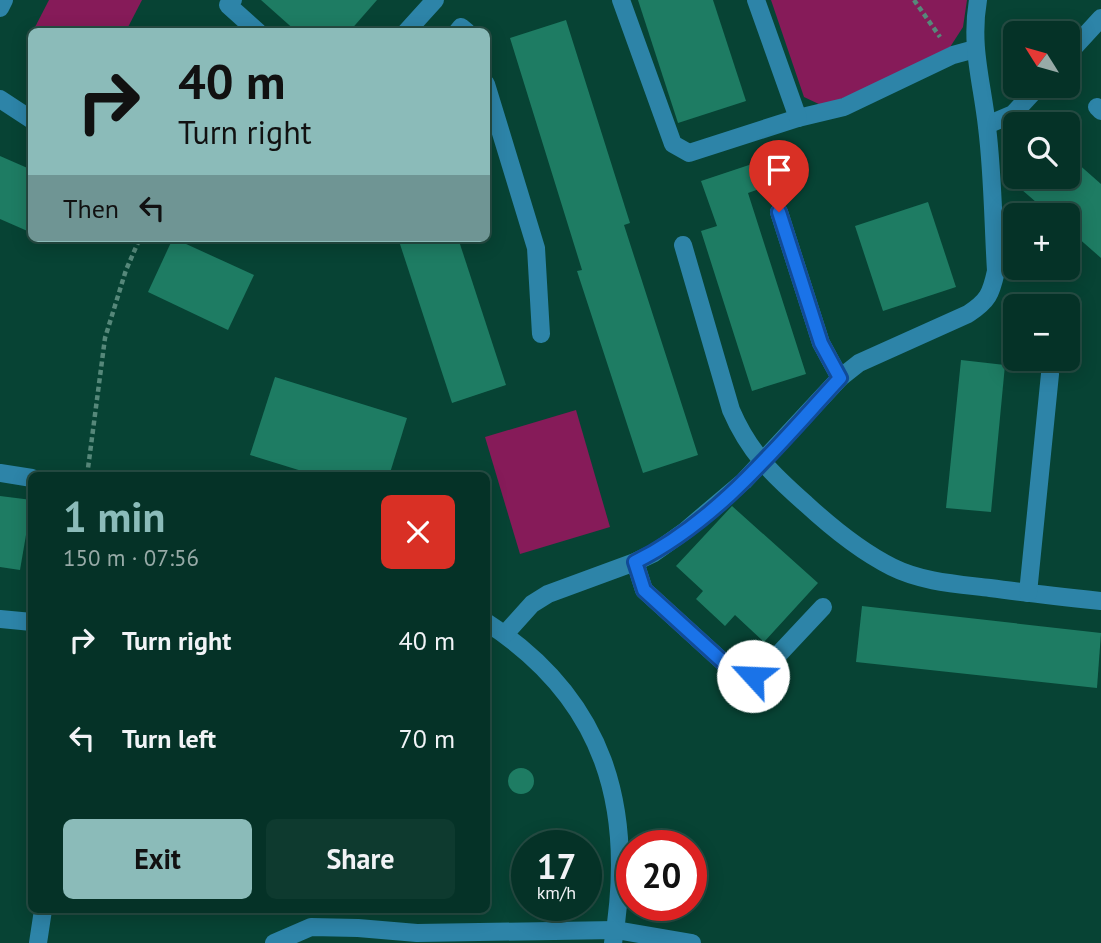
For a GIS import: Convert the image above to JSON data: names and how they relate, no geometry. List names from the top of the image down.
{
  "north": "top left",
  "page": {
    "map_buttons": ["+", "−"],
    "turn": ["40 m", "Turn right"],
    "then": "Then",
    "heading": ["1 min", "150 m · 07:56"],
    "list": [
      {
        "name": "Turn right",
        "value": "40 m"
      },
      {
        "name": "Turn left",
        "value": "70 m"
      }
    ],
    "buttons": ["Exit", "Share"],
    "speed": "17 km/h",
    "limit": "20"
  }
}
